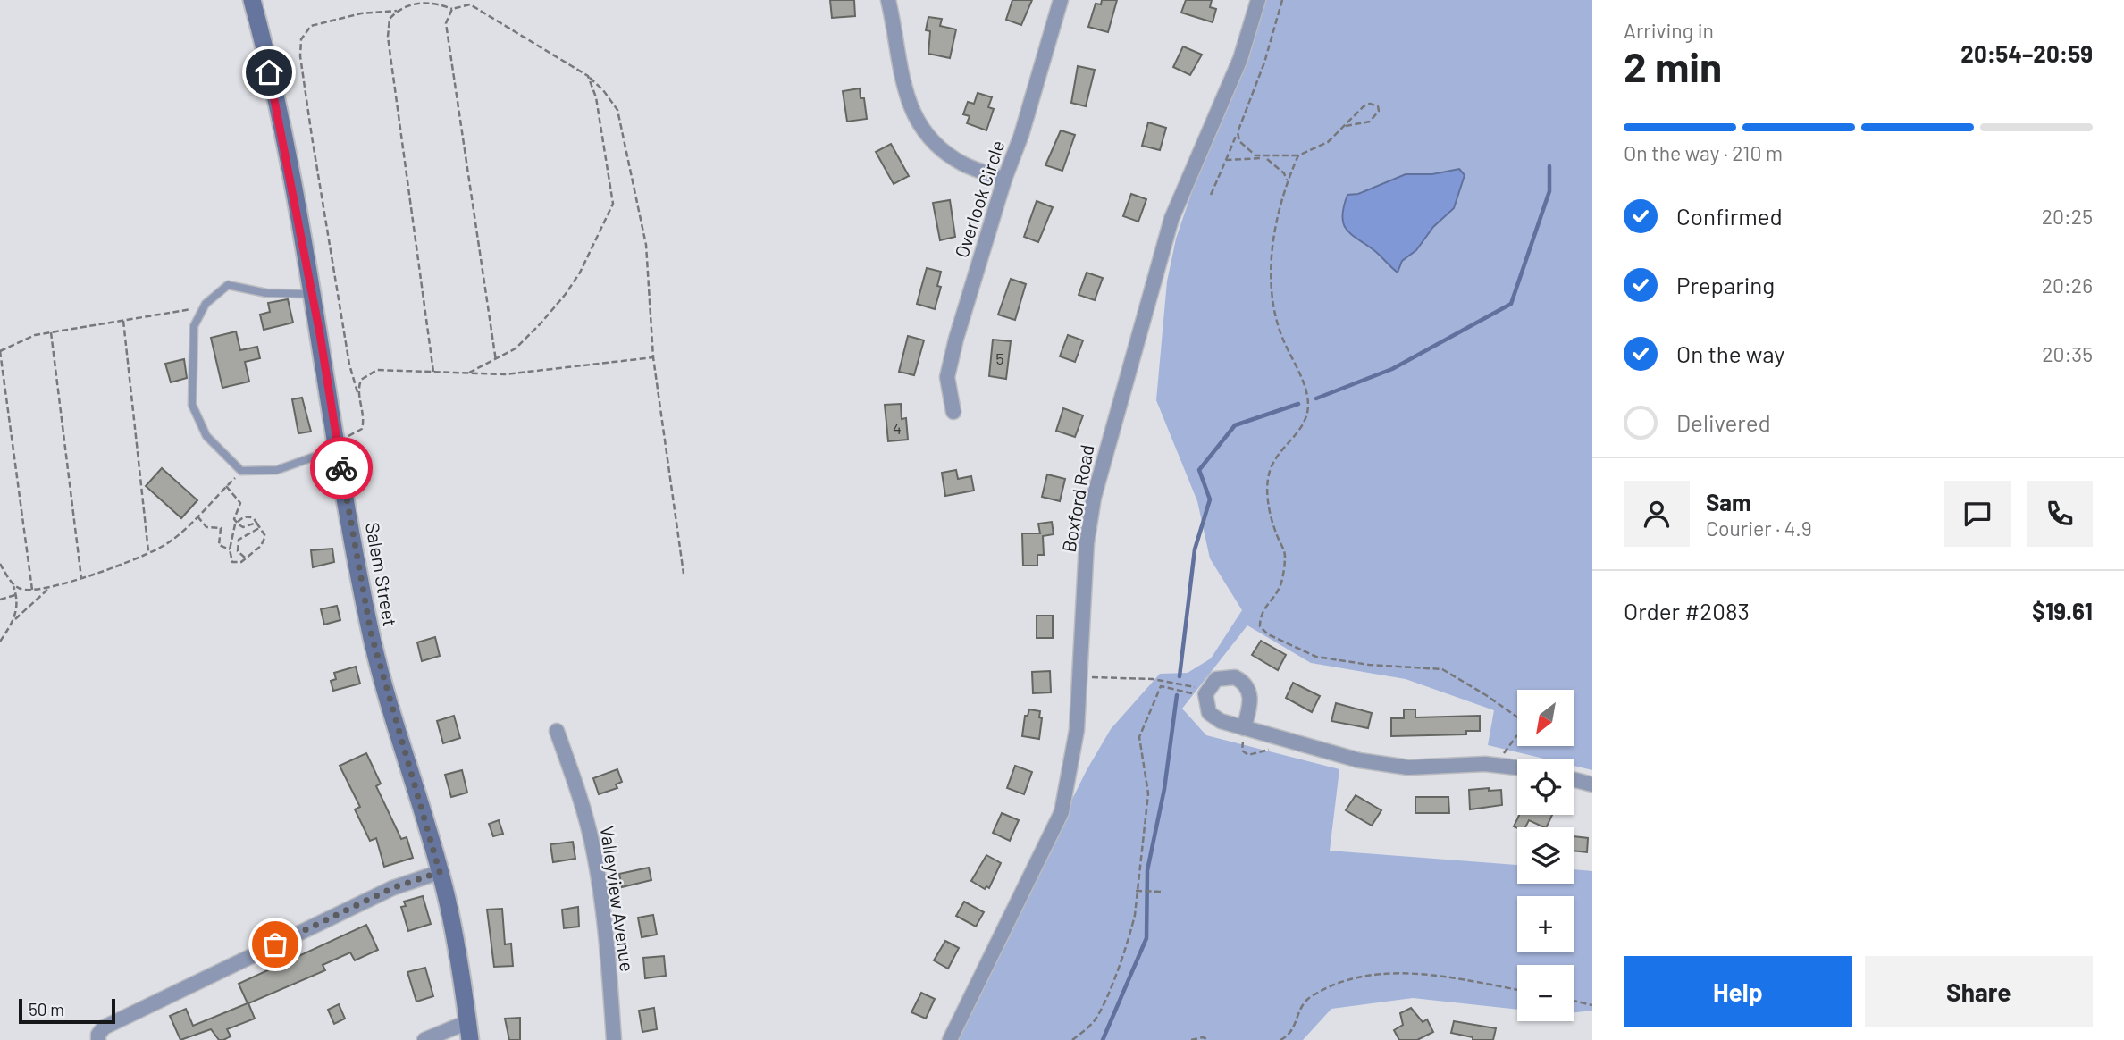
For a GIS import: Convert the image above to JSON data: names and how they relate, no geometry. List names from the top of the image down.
{
  "streets": {
    "main road": ["Salem Street"],
    "street": ["Overlook Circle", "Boxford Road", "Valleyview Avenue"]
  },
  "house_numbers": ["5", "4"],
  "scale_bar": "50 m",
  "north": "bottom left",
  "page": {
    "heading": ["2 min", "Arriving in", "20:54–20:59"],
    "panel": [
      "Sam",
      "Courier · 4.9",
      "Order #2083",
      "$19.61"
    ],
    "bar": "On the way · 210 m",
    "list": [
      ["Confirmed", "20:25"],
      ["Preparing", "20:26"],
      ["On the way", "20:35"],
      "Delivered"
    ],
    "map_buttons": ["+", "−"],
    "buttons": ["Help", "Share"],
    "scale": "50 m"
  }
}
